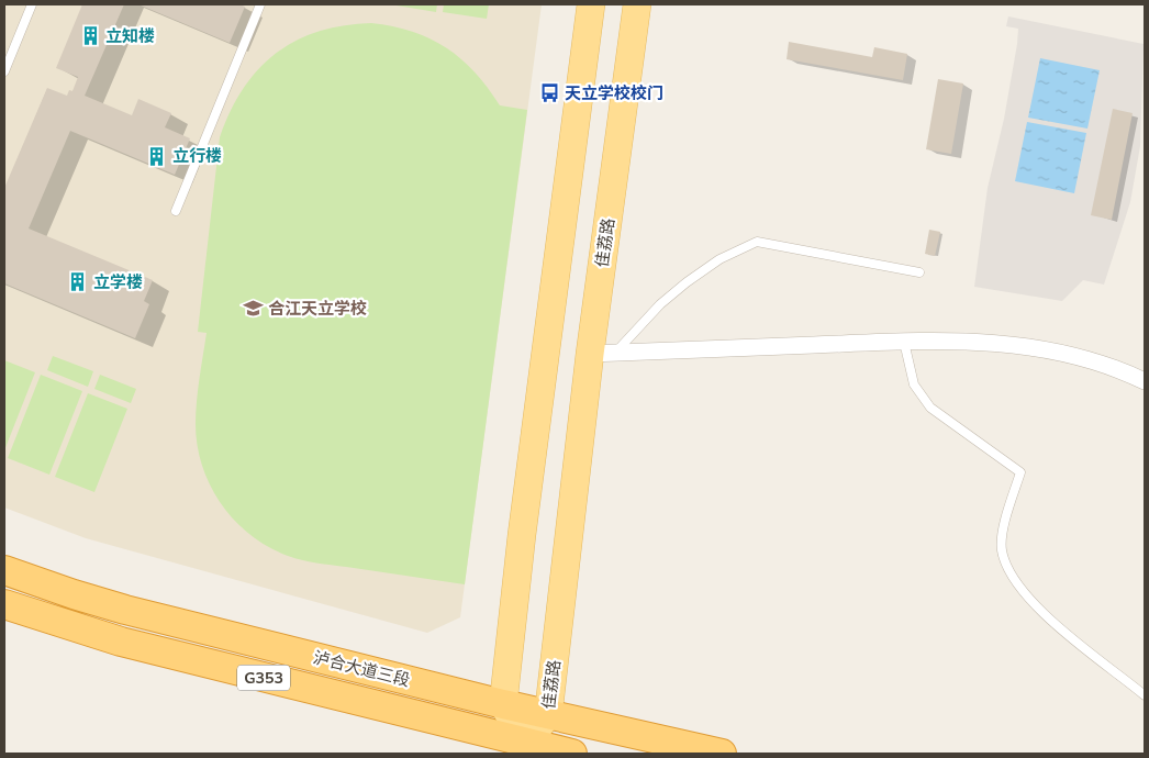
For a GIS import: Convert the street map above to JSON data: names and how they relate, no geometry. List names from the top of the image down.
{
  "streets": {
    "highway": ["泸合大道三段", "G353"],
    "main road": ["佳荔路"]
  },
  "crossings": [
    ["佳荔路", "泸合大道三段"]
  ],
  "places": {
    "building": ["立知楼", "立行楼", "立学楼"],
    "bus stop": ["天立学校校门"],
    "school or university": ["合江天立学校"]
  }
}
